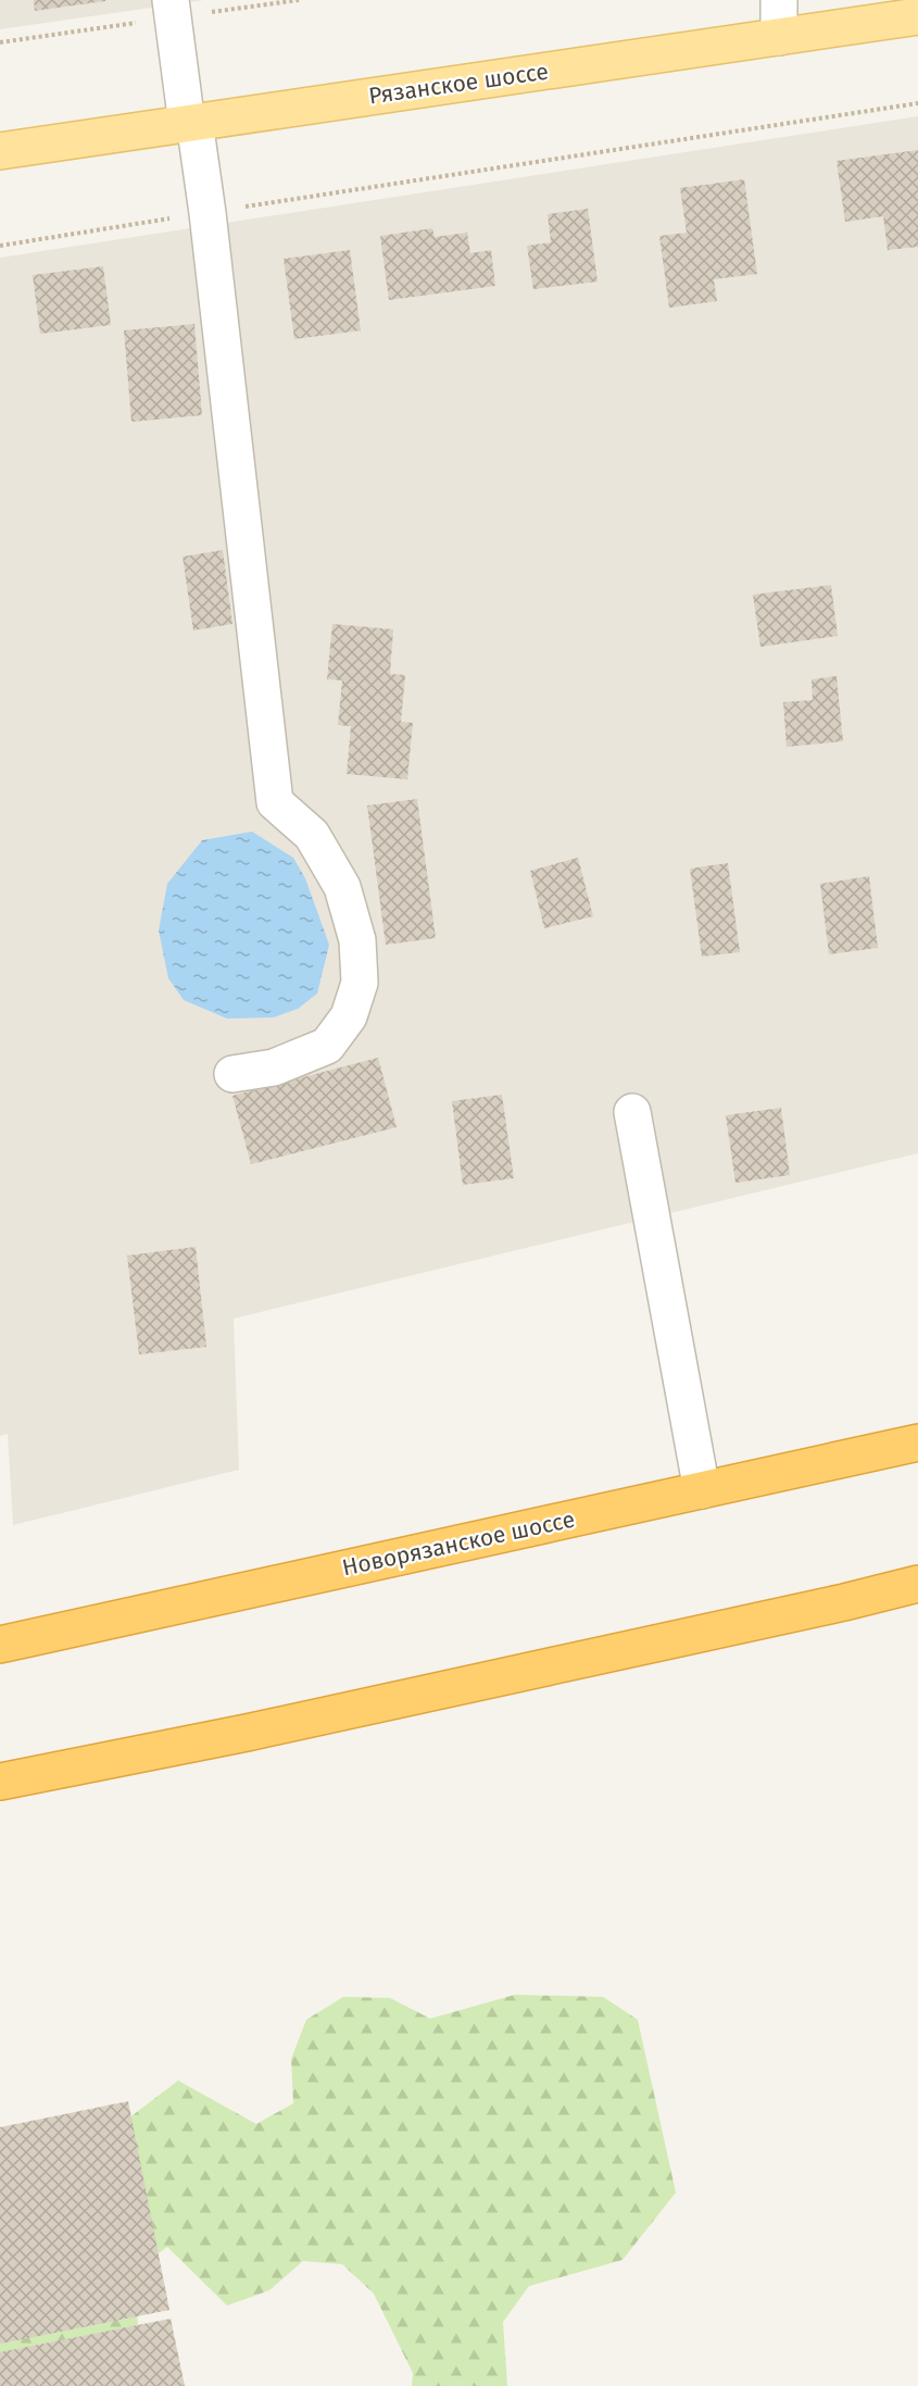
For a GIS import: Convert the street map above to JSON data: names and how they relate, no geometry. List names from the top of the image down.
{
  "streets": {
    "highway": ["Новорязанское шоссе"],
    "main road": ["Рязанское шоссе"]
  }
}
